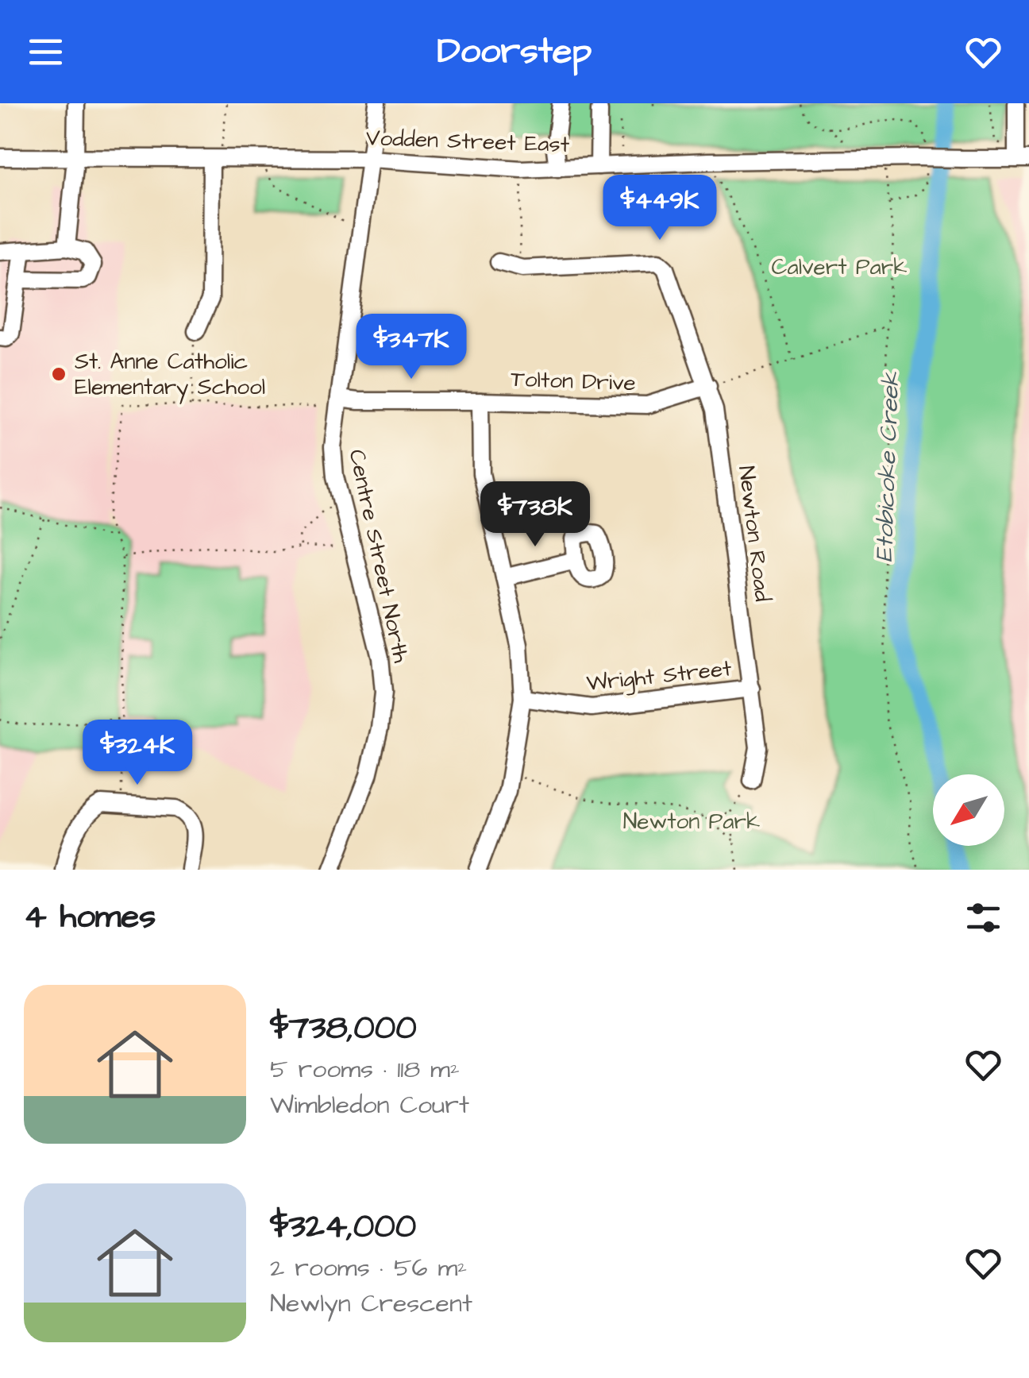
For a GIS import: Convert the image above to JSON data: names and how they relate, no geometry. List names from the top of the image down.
{
  "streets": {
    "street": [
      "Vodden Street East",
      "Tolton Drive",
      "Newton Road",
      "Centre Street North",
      "Wright Street"
    ]
  },
  "crossings": [
    ["Vodden Street East", "Centre Street North"],
    ["Tolton Drive", "Newton Road"],
    ["Tolton Drive", "Centre Street North"],
    ["Newton Road", "Wright Street"]
  ],
  "water": ["Etobicoke Creek"],
  "parks": ["Calvert Park", "Newton Park"],
  "places": ["St. Anne Catholic Elementary School"],
  "north": "bottom left",
  "page": {
    "header": "Doorstep",
    "price": [
      "$449K",
      "$347K",
      "$738K",
      "$324K"
    ],
    "heading": "4 homes",
    "list": [
      {
        "name": "$738,000",
        "note": "5 rooms · 118 m² · Wimbledon Court"
      },
      {
        "name": "$324,000",
        "note": "2 rooms · 56 m² · Newlyn Crescent"
      }
    ]
  }
}
